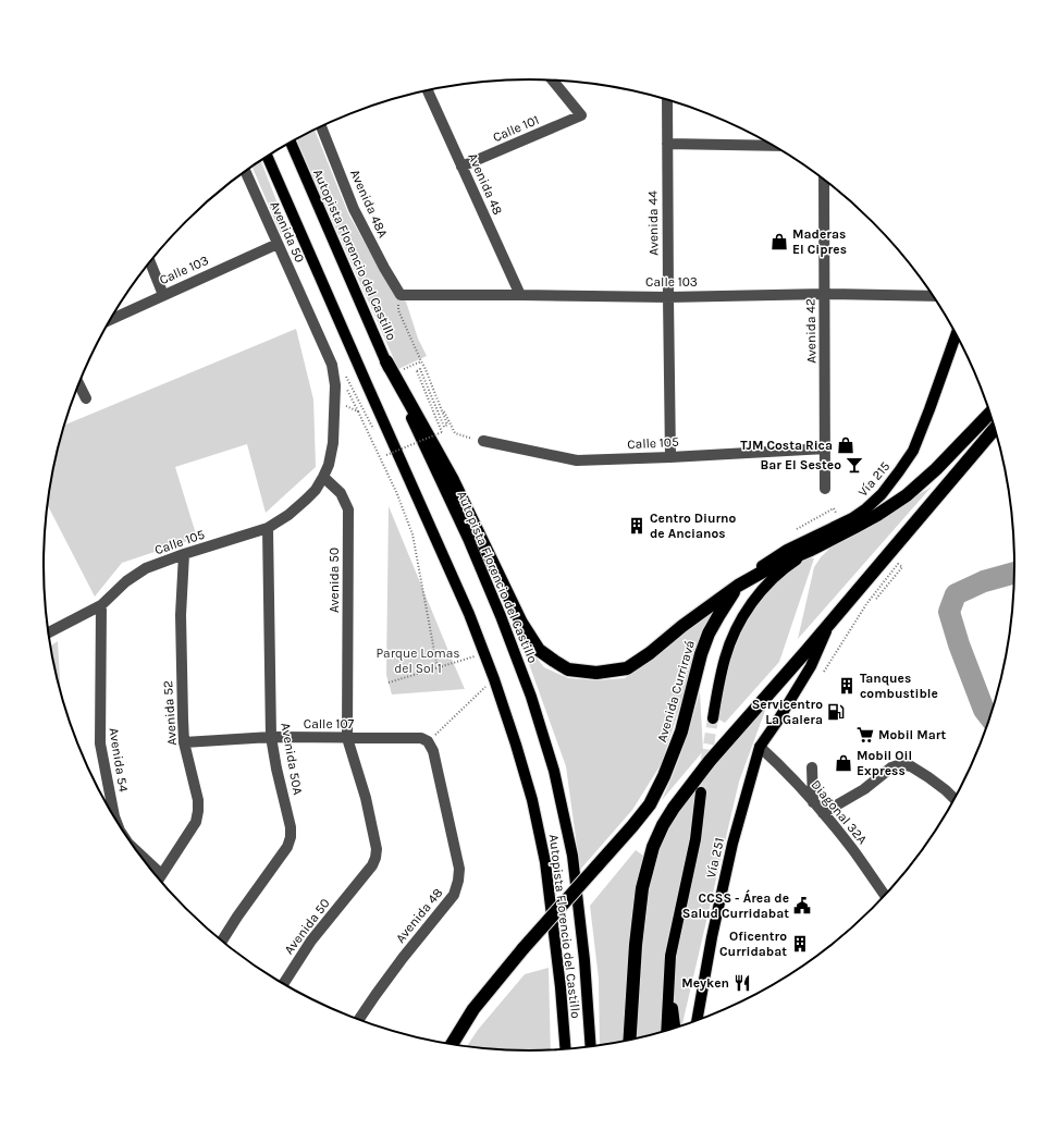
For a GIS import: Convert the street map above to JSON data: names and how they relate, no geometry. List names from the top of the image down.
{
  "streets": {
    "highway": ["Avenida Curriravá"],
    "main road": ["Autopista Florencio del Castillo", "Vía 215", "Vía 251"],
    "street": [
      "Calle 101",
      "Avenida 48",
      "Avenida 48A",
      "Avenida 44",
      "Avenida 50",
      "Calle 103",
      "Avenida 42",
      "Calle 105",
      "Avenida 52",
      "Calle 107",
      "Avenida 50A",
      "Avenida 54",
      "Diagonal 32A"
    ]
  },
  "crossings": [
    ["Calle 101", "Avenida 48"],
    ["Avenida 48", "Calle 103"],
    ["Avenida 48", "Calle 107"],
    ["Avenida 48A", "Calle 103"],
    ["Avenida 44", "Calle 103"],
    ["Avenida 44", "Calle 105"],
    ["Avenida 50", "Calle 103"],
    ["Avenida 50", "Calle 105"],
    ["Avenida 50", "Calle 107"],
    ["Calle 103", "Avenida 42"],
    ["Avenida 42", "Calle 105"],
    ["Calle 105", "Avenida 52"],
    ["Calle 105", "Avenida 50A"],
    ["Calle 105", "Avenida 54"],
    ["Vía 215", "Avenida Curriravá"],
    ["Avenida 52", "Calle 107"],
    ["Calle 107", "Avenida 50A"],
    ["Diagonal 32A", "Vía 251"]
  ],
  "parks": ["Parque Lomas del Sol 1"],
  "places": {
    "shop": ["Maderas El Cipres", "TJM Costa Rica", "Mobil Oil Express"],
    "bar": ["Bar El Sesteo"],
    "building": ["Centro Diurno de Ancianos", "Tanques combustible", "Oficentro Curridabat"],
    "fuel station": ["Servicentro La Galera"],
    "supermarket": ["Mobil Mart"],
    "public building": ["CCSS - Área de Salud Curridabat"],
    "restaurant": ["Meyken"]
  }
}
